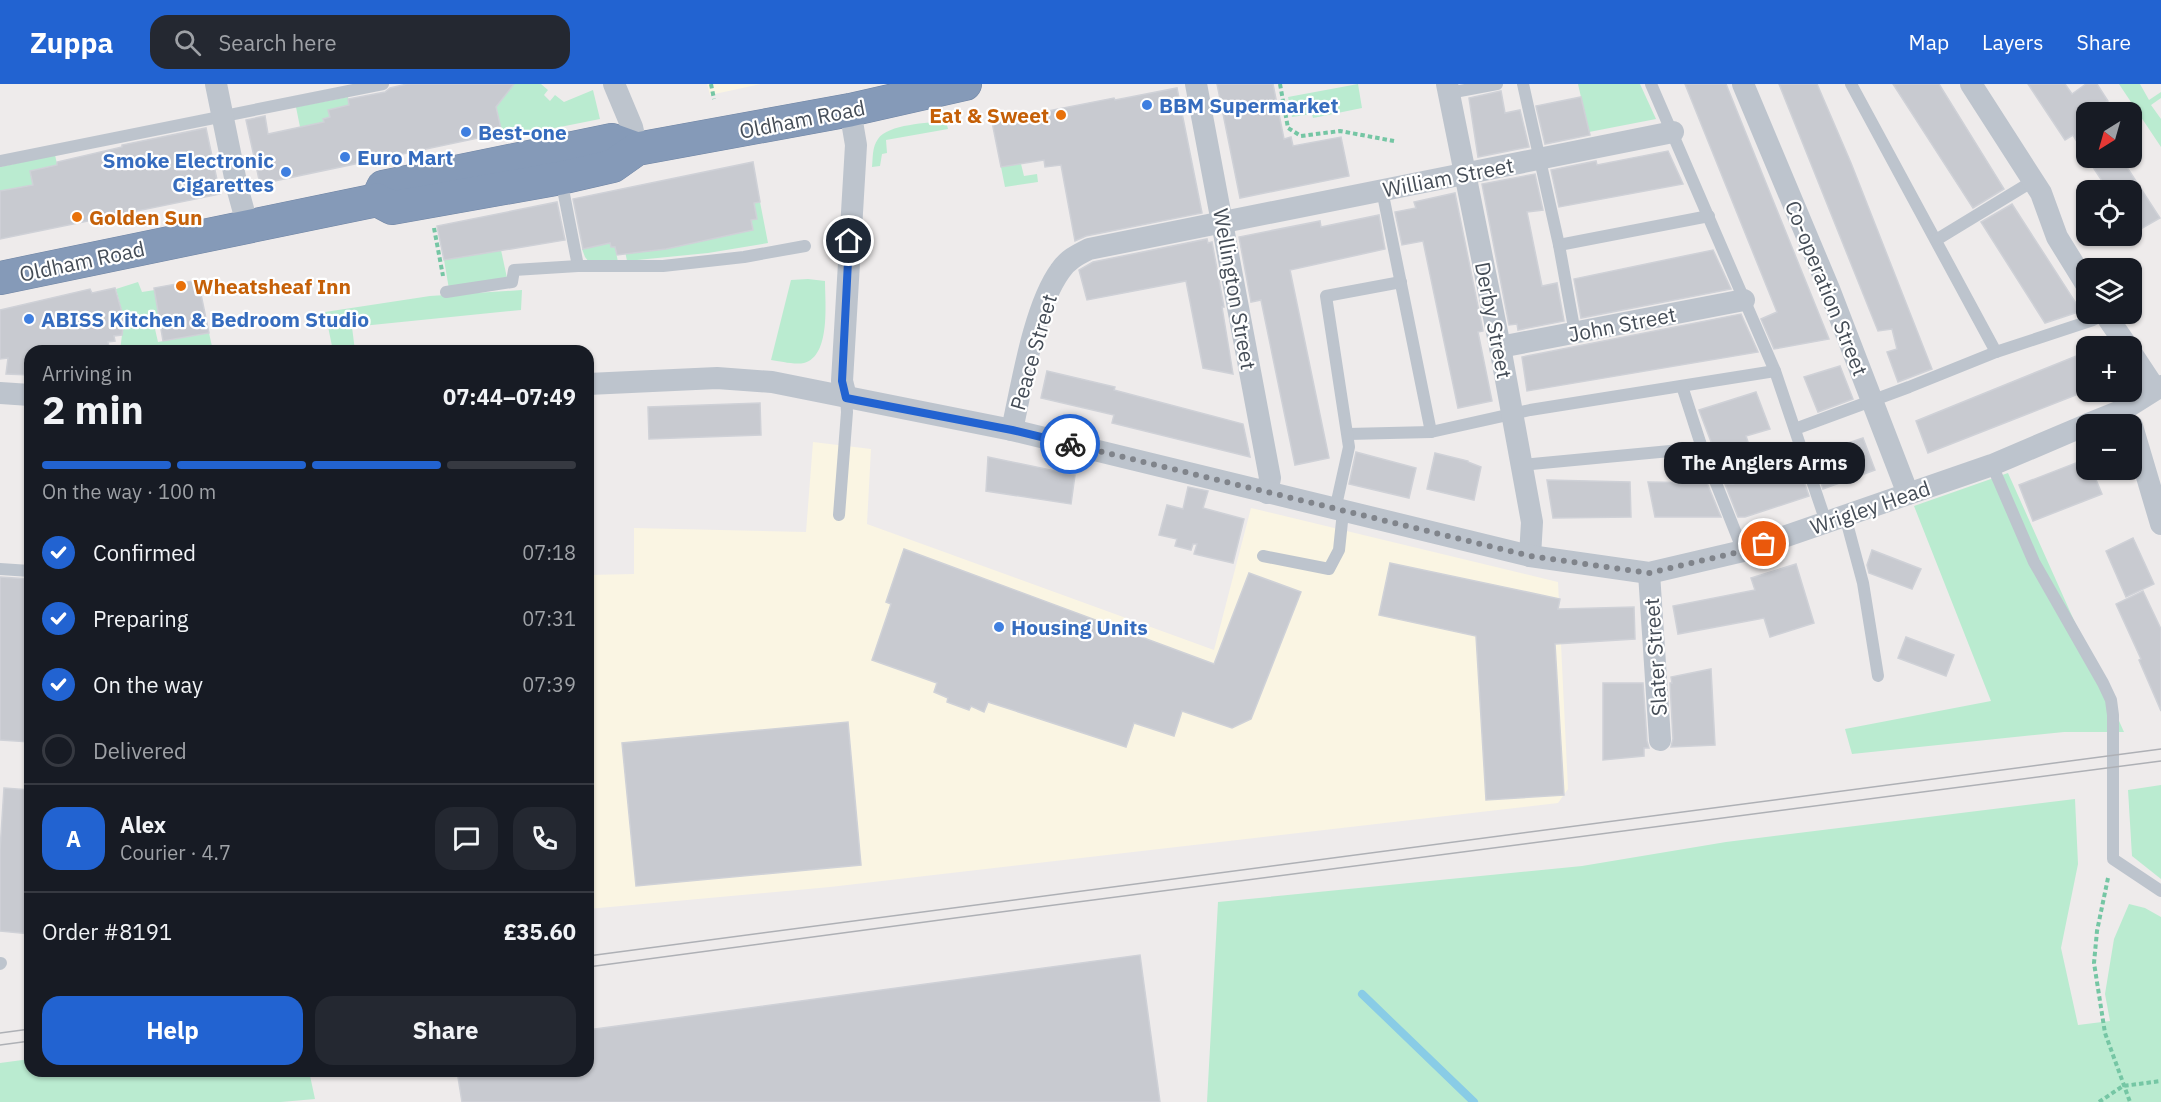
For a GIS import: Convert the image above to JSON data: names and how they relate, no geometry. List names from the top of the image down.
{
  "streets": {
    "highway": ["Oldham Road"],
    "street": [
      "William Street",
      "Co-operation Street",
      "Wellington Street",
      "Derby Street",
      "John Street",
      "Peace Street",
      "Wrigley Head",
      "Slater Street"
    ]
  },
  "crossings": [
    ["William Street", "Wellington Street"],
    ["William Street", "Derby Street"],
    ["William Street", "Peace Street"],
    ["Co-operation Street", "Wrigley Head"],
    ["Wellington Street", "Peace Street"],
    ["Derby Street", "John Street"],
    ["Wrigley Head", "Slater Street"]
  ],
  "places": [
    "BBM Supermarket",
    "Eat & Sweet",
    "Best-one",
    "Euro Mart",
    "Smoke Electronic Cigarettes",
    "Golden Sun",
    "Wheatsheaf Inn",
    "ABISS Kitchen & Bedroom Studio",
    "The Anglers Arms",
    "Housing Units"
  ],
  "north": "bottom left",
  "page": {
    "header": "Zuppa",
    "search": "Search here",
    "nav": ["Map", "Layers", "Share"],
    "map_buttons": ["+", "−"],
    "heading": ["2 min", "Arriving in", "07:44–07:49"],
    "panel": [
      "Alex",
      "Courier · 4.7",
      "Order #8191",
      "£35.60"
    ],
    "bubble": "The Anglers Arms",
    "bar": "On the way · 100 m",
    "list": [
      ["Confirmed", "07:18"],
      ["Preparing", "07:31"],
      ["On the way", "07:39"],
      "Delivered"
    ],
    "round": "A",
    "buttons": ["Help", "Share"]
  }
}
